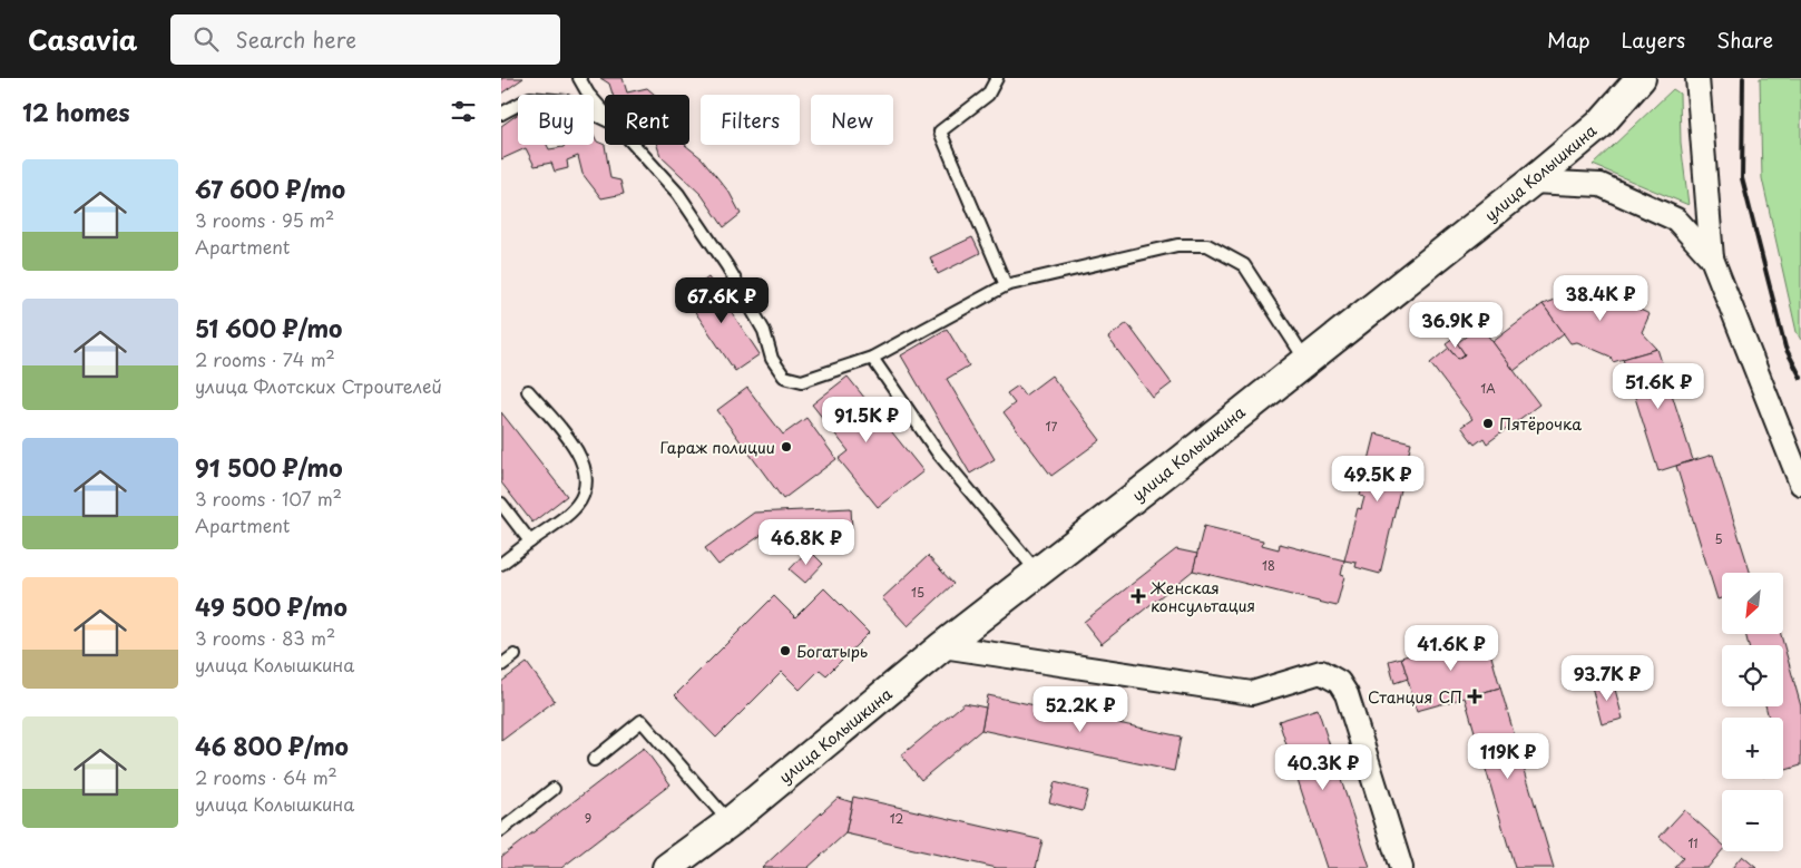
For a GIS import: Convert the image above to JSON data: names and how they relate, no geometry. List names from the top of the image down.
{
  "streets": {
    "street": ["улица Колышкина"]
  },
  "places": {
    "other": ["Пятёрочка", "Гараж полиции", "Богатырь"],
    "health": ["Женская консультация", "Станция СП"]
  },
  "house_numbers": [
    "1А",
    "17",
    "5",
    "18",
    "15",
    "9",
    "12",
    "11"
  ],
  "north": "bottom left",
  "page": {
    "header": "Casavia",
    "search": "Search here",
    "nav": ["Map", "Layers", "Share"],
    "heading": "12 homes",
    "chip": [
      "Buy",
      "Rent",
      "Filters",
      "New"
    ],
    "list": [
      {
        "name": "67 600 ₽/mo",
        "note": "3 rooms · 95 m² · Apartment"
      },
      {
        "name": "51 600 ₽/mo",
        "note": "2 rooms · 74 m² · улица Флотских Строителей"
      },
      {
        "name": "91 500 ₽/mo",
        "note": "3 rooms · 107 m² · Apartment"
      },
      {
        "name": "49 500 ₽/mo",
        "note": "3 rooms · 83 m² · улица Колышкина"
      },
      {
        "name": "46 800 ₽/mo",
        "note": "2 rooms · 64 m² · улица Колышкина"
      }
    ],
    "price": [
      "38.4K ₽",
      "67.6K ₽",
      "36.9K ₽",
      "51.6K ₽",
      "91.5K ₽",
      "49.5K ₽",
      "46.8K ₽",
      "41.6K ₽",
      "93.7K ₽",
      "52.2K ₽",
      "119K ₽",
      "40.3K ₽"
    ],
    "map_buttons": ["+", "−"]
  }
}
